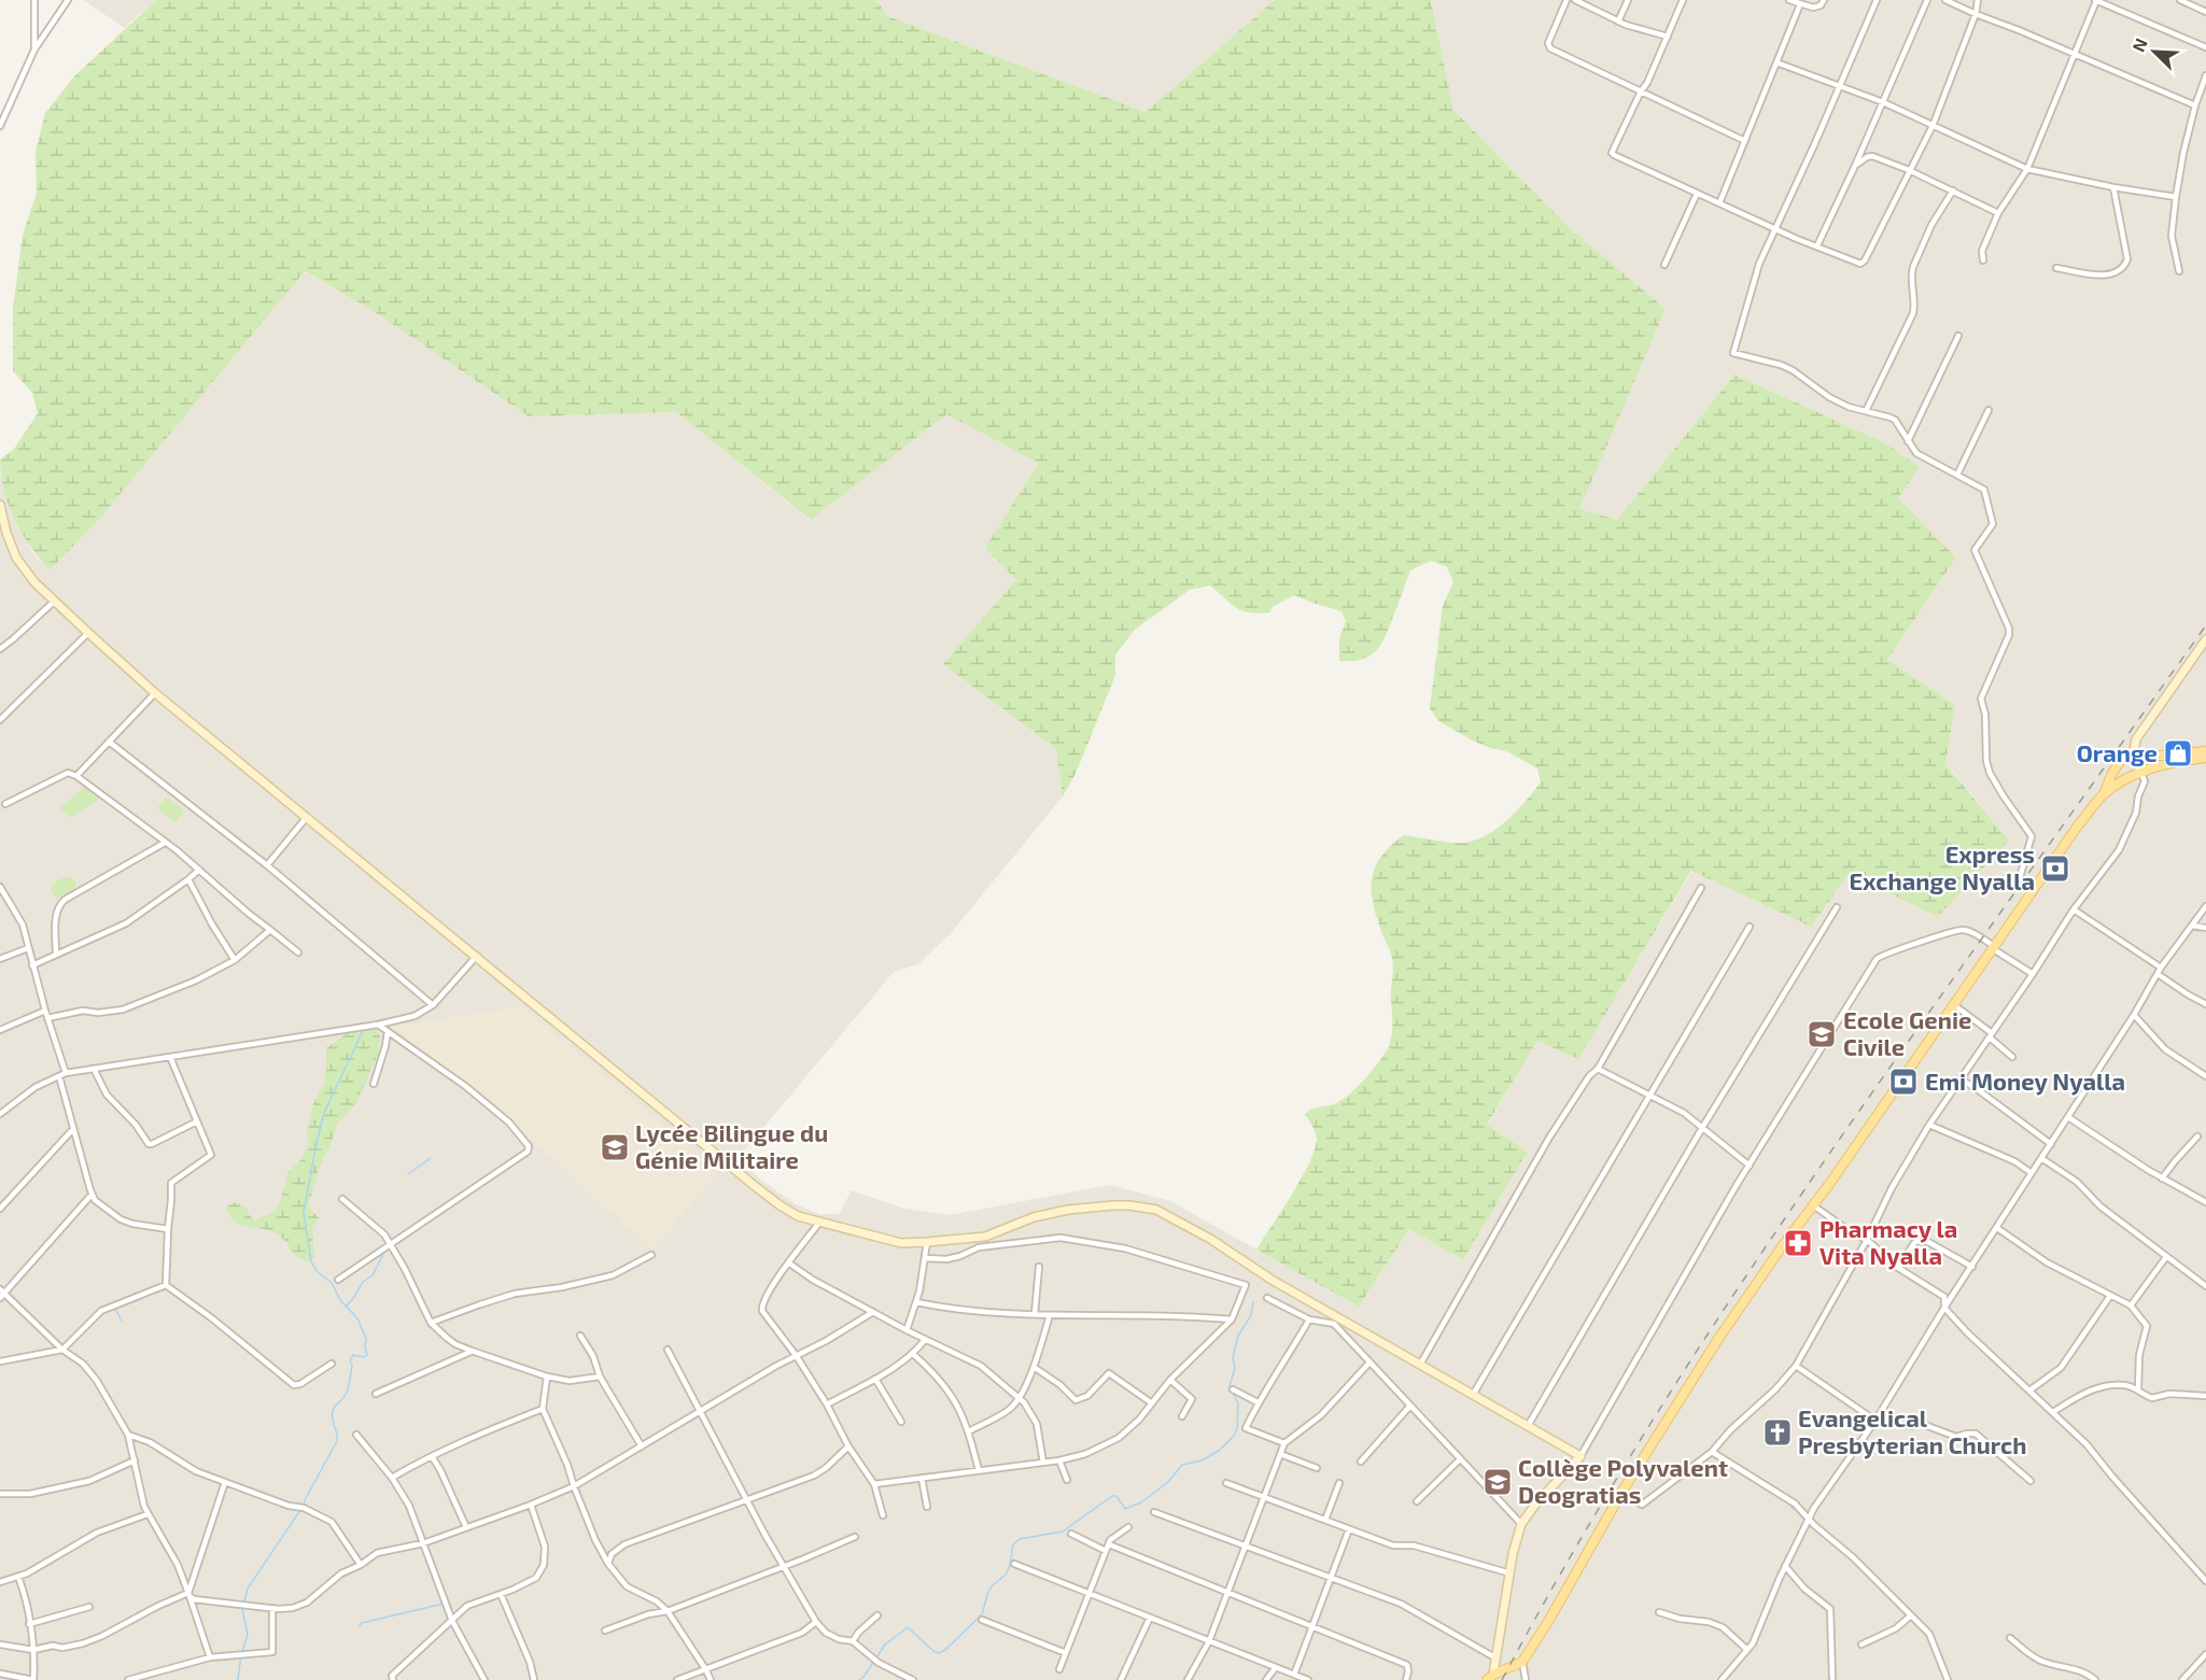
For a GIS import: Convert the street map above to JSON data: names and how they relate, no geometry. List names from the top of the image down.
{
  "places": {
    "shop": ["Orange"],
    "bank": ["Express Exchange Nyalla", "Emi Money Nyalla"],
    "school or university": ["Ecole Genie Civile", "Lycée Bilingue du Génie Militaire", "Collège Polyvalent Deogratias"],
    "pharmacy": ["Pharmacy la Vita Nyalla"],
    "church": ["Evangelical Presbyterian Church"]
  },
  "north": "top left"
}
